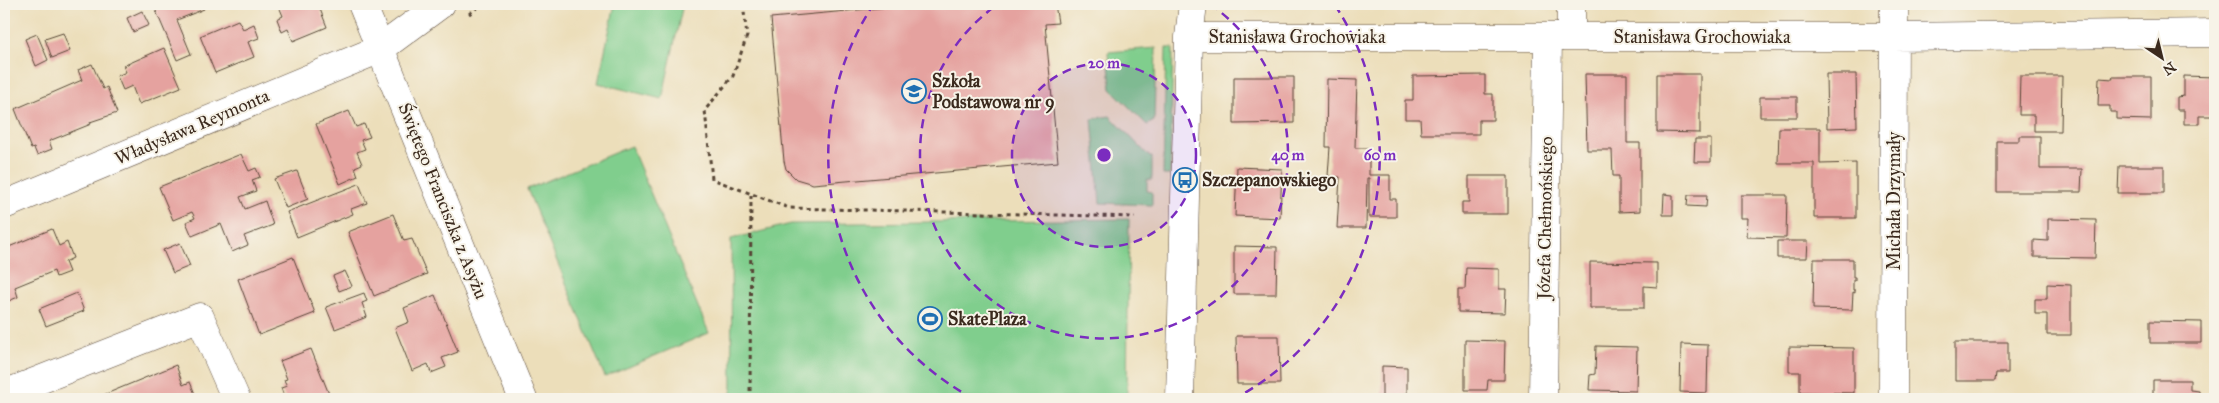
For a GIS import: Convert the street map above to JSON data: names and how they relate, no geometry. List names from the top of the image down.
{
  "streets": {
    "street": [
      "Stanisława Grochowiaka",
      "Władysława Reymonta",
      "Świętego Franciszka z Asyżu",
      "Michała Drzymały",
      "Józefa Chełmońskiego"
    ]
  },
  "crossings": [
    ["Stanisława Grochowiaka", "Michała Drzymały"],
    ["Stanisława Grochowiaka", "Józefa Chełmońskiego"],
    ["Władysława Reymonta", "Świętego Franciszka z Asyżu"]
  ],
  "places": {
    "school or university": ["Szkoła Podstawowa nr 9"],
    "bus stop": ["Szczepanowskiego"],
    "sports": ["SkatePlaza"]
  },
  "north": "bottom right",
  "rings": ["20 m", "40 m", "60 m"]
}
